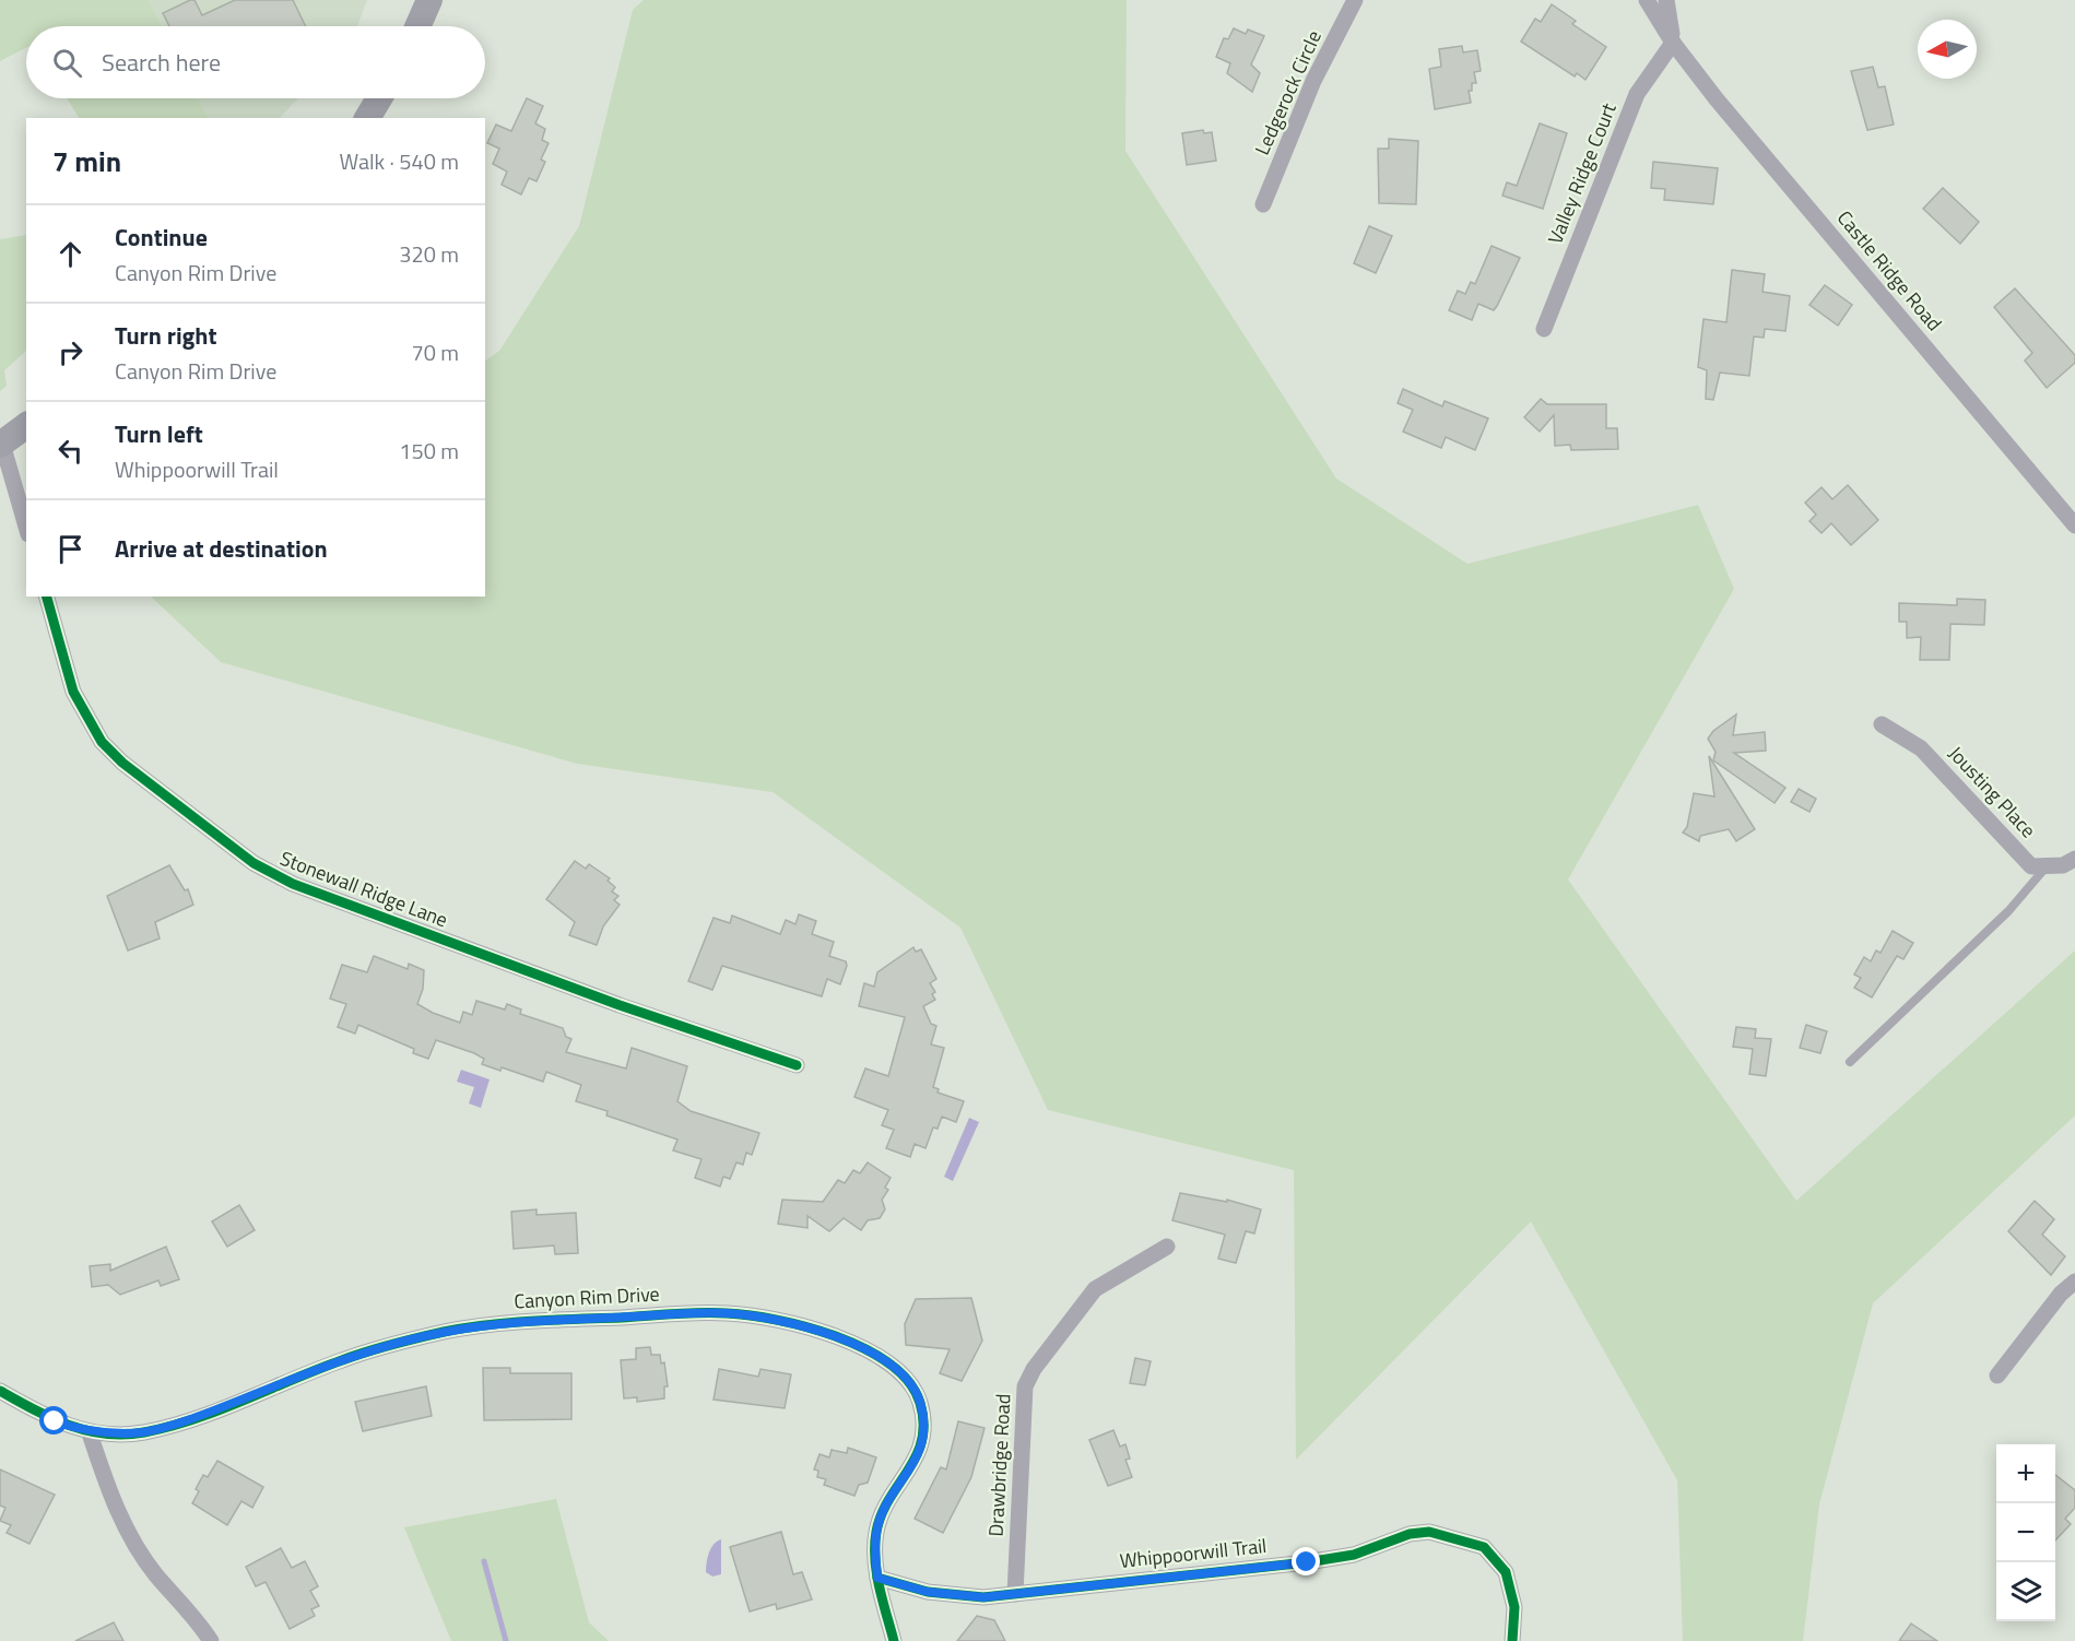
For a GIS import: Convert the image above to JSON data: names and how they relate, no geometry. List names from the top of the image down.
{
  "streets": {
    "street": [
      "Ledgerock Circle",
      "Valley Ridge Court",
      "Castle Ridge Road",
      "Jousting Place",
      "Stonewall Ridge Lane",
      "Canyon Rim Drive",
      "Drawbridge Road",
      "Whippoorwill Trail"
    ]
  },
  "crossings": [
    ["Valley Ridge Court", "Castle Ridge Road"],
    ["Canyon Rim Drive", "Whippoorwill Trail"],
    ["Drawbridge Road", "Whippoorwill Trail"]
  ],
  "north": "left",
  "page": {
    "search": "Search here",
    "heading": ["7 min", "Walk · 540 m"],
    "list": [
      ["Continue", "Canyon Rim Drive", "320 m"],
      ["Turn right", "Canyon Rim Drive", "70 m"],
      ["Turn left", "Whippoorwill Trail", "150 m"],
      "Arrive at destination"
    ],
    "map_buttons": ["+", "−"]
  }
}
